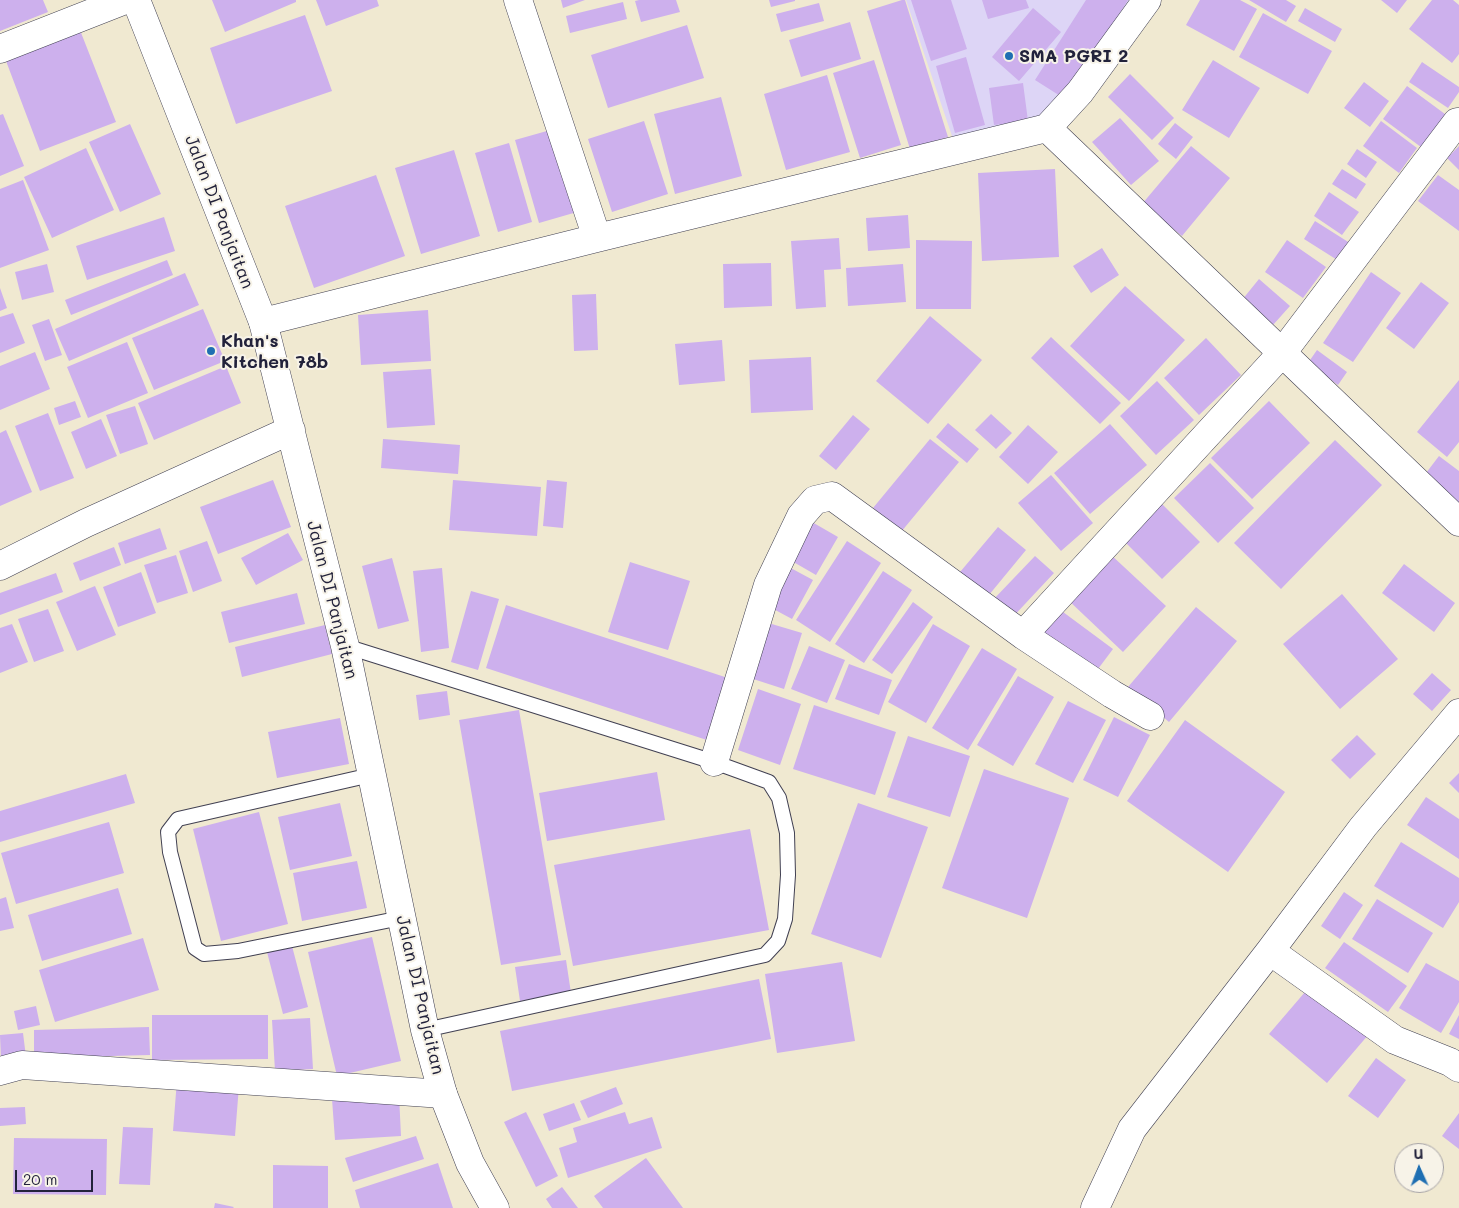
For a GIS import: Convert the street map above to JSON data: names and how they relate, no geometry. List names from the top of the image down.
{
  "streets": {
    "street": ["Jalan DI Panjaitan"]
  },
  "places": ["SMA PGRI 2", "Khan's Kitchen 78b"],
  "scale_bar": "20 m",
  "north": "top"
}
